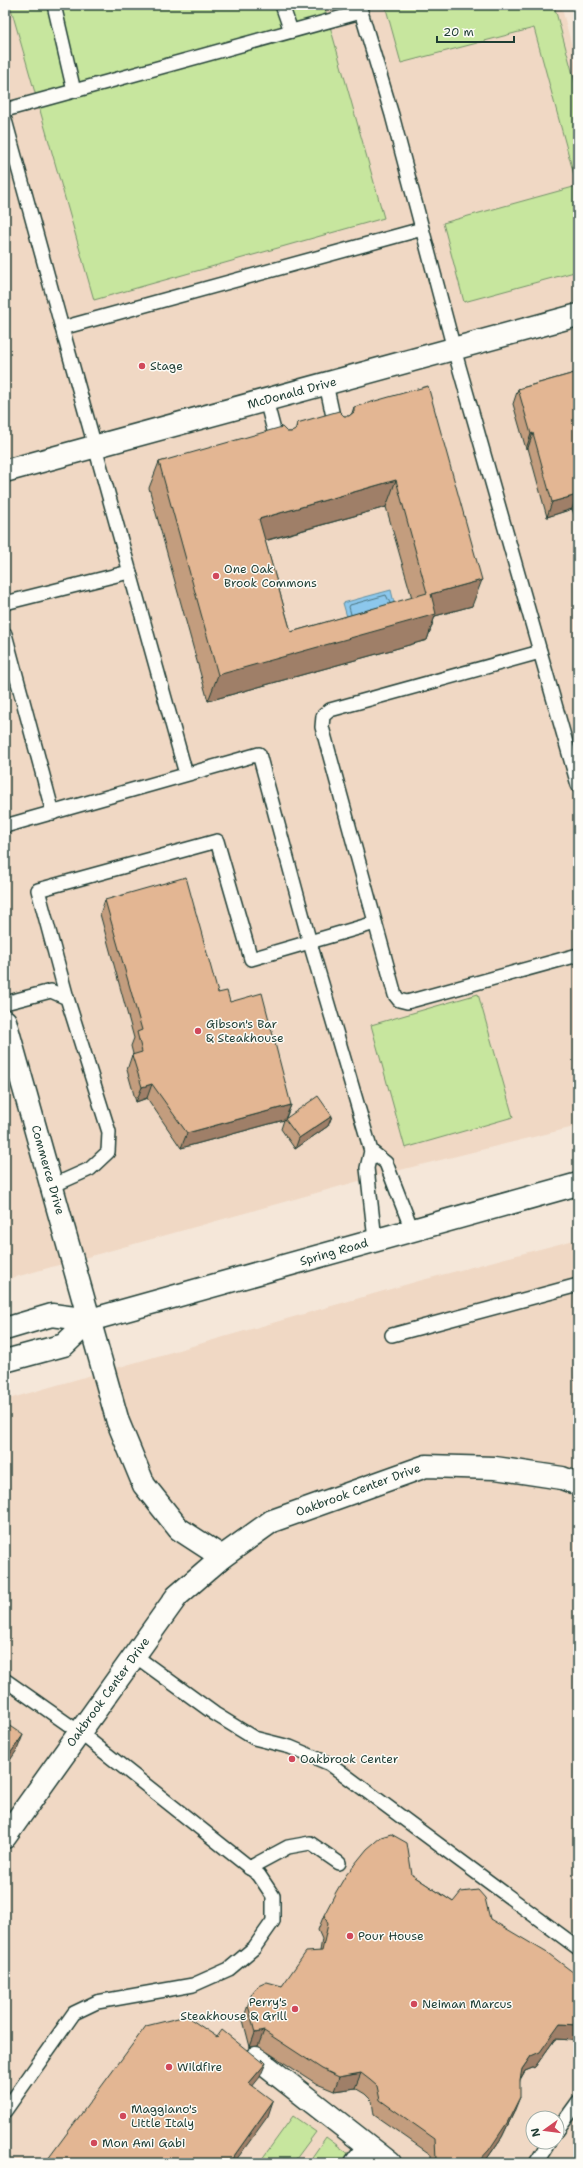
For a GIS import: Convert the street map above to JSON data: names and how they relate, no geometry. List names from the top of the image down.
{
  "streets": {
    "street": [
      "McDonald Drive",
      "Commerce Drive",
      "Spring Road",
      "Oakbrook Center Drive"
    ]
  },
  "crossings": [
    ["Commerce Drive", "Spring Road"]
  ],
  "places": [
    "Stage",
    "One Oak Brook Commons",
    "Gibson's Bar & Steakhouse",
    "Oakbrook Center",
    "Pour House",
    "Neiman Marcus",
    "Perry's Steakhouse & Grill",
    "Wildfire",
    "Maggiano's Little Italy",
    "Mon Ami Gabi"
  ],
  "scale_bar": "20 m",
  "north": "left"
}
